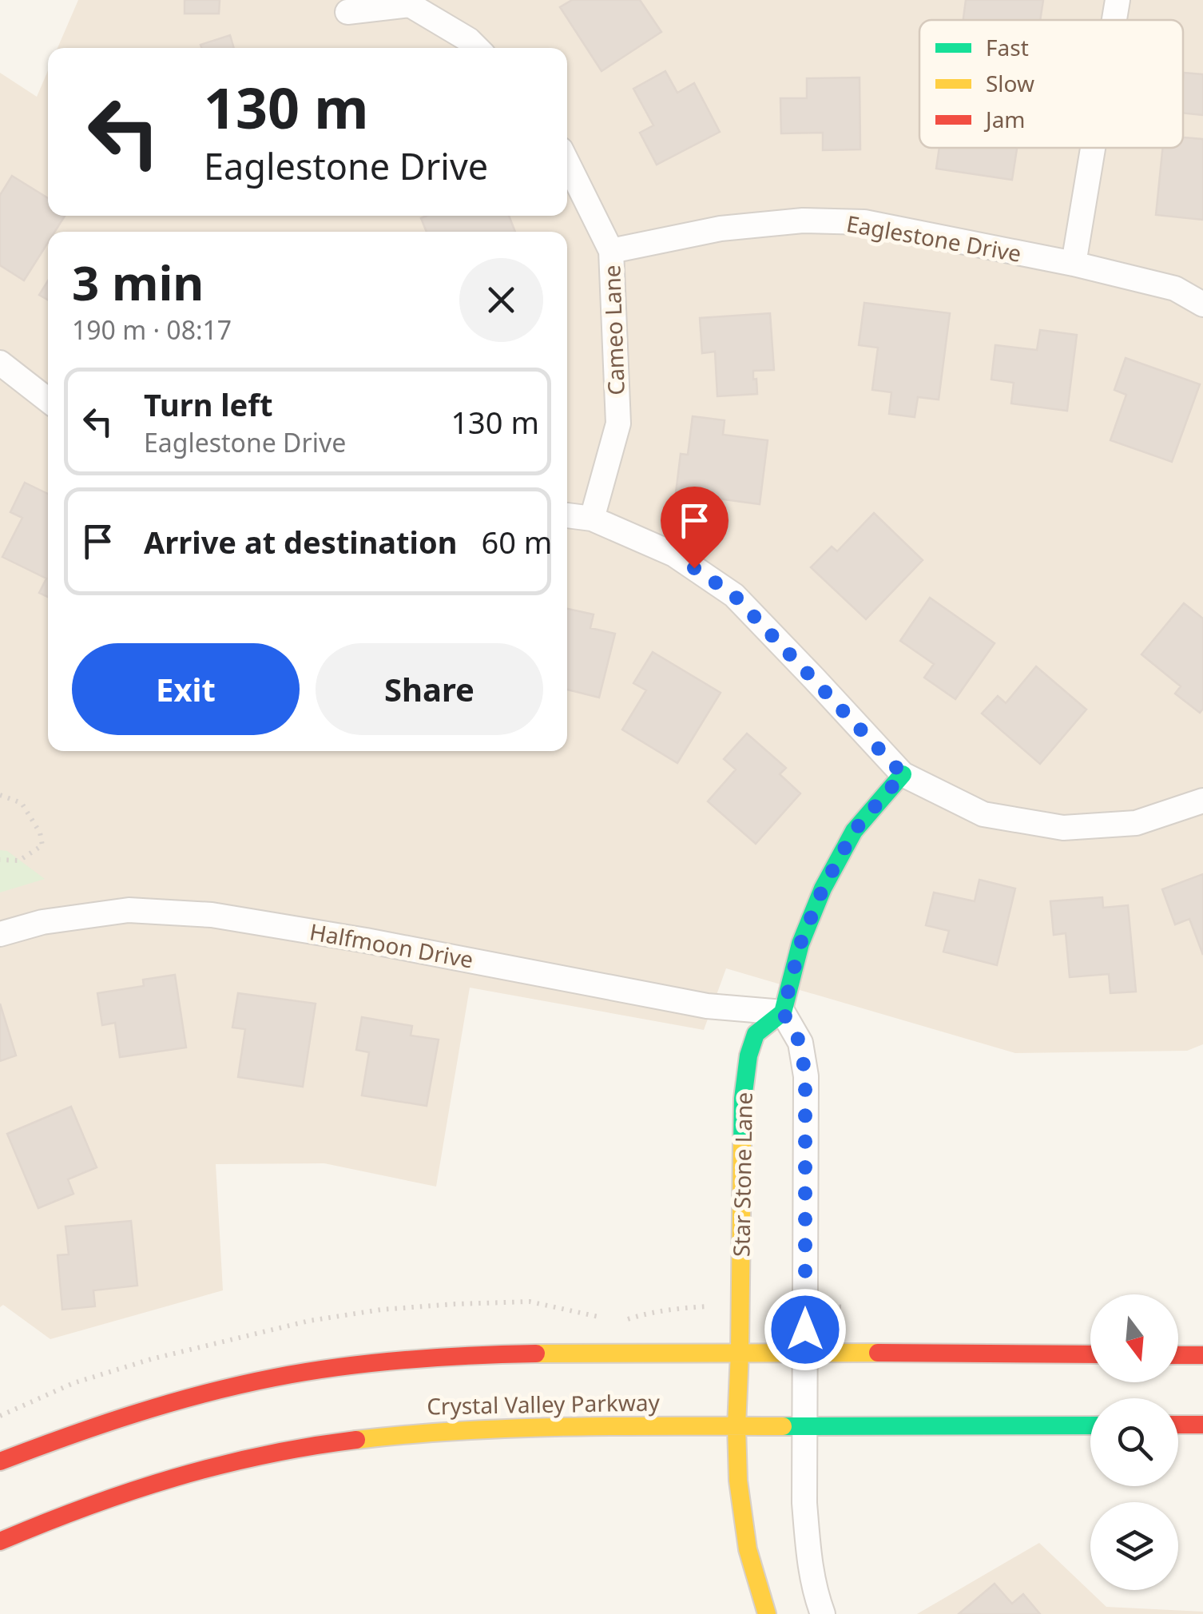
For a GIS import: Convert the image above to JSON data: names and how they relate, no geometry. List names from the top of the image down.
{
  "streets": {
    "main road": ["Star Stone Lane", "Crystal Valley Parkway"],
    "street": ["Eaglestone Drive", "Cameo Lane", "Halfmoon Drive"]
  },
  "crossings": [
    ["Eaglestone Drive", "Cameo Lane"],
    ["Halfmoon Drive", "Star Stone Lane"],
    ["Star Stone Lane", "Crystal Valley Parkway"]
  ],
  "legend": ["Fast", "Slow", "Jam"],
  "north": "bottom",
  "page": {
    "turn": ["130 m", "Eaglestone Drive"],
    "heading": ["3 min", "190 m · 08:17"],
    "list": [
      {
        "name": "Turn left",
        "note": "Eaglestone Drive",
        "value": "130 m"
      },
      {
        "name": "Arrive at destination",
        "value": "60 m"
      }
    ],
    "buttons": ["Exit", "Share"]
  }
}
